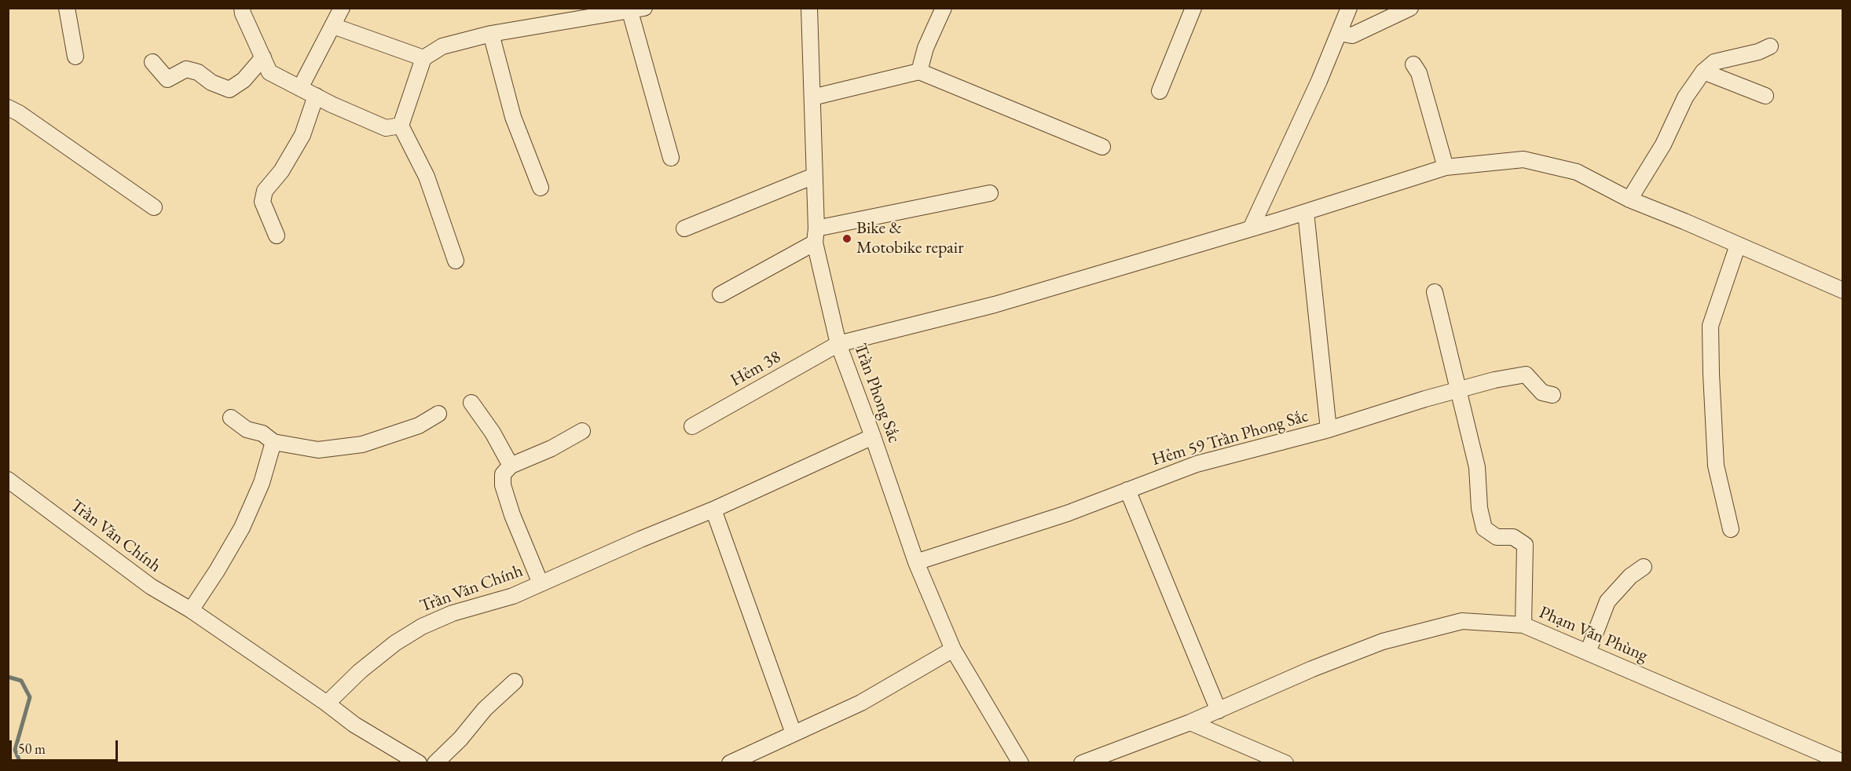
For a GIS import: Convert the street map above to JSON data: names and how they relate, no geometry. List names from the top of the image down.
{
  "streets": {
    "street": [
      "Hẻm 38",
      "Trần Phong Sắc",
      "Hẻm 59 Trần Phong Sắc",
      "Trần Văn Chính",
      "Phạm Văn Phùng"
    ]
  },
  "crossings": [
    ["Hẻm 38", "Trần Phong Sắc"],
    ["Trần Phong Sắc", "Hẻm 59 Trần Phong Sắc"],
    ["Trần Phong Sắc", "Trần Văn Chính"]
  ],
  "places": ["Bike & Motobike repair"],
  "scale_bar": "50 m"
}
